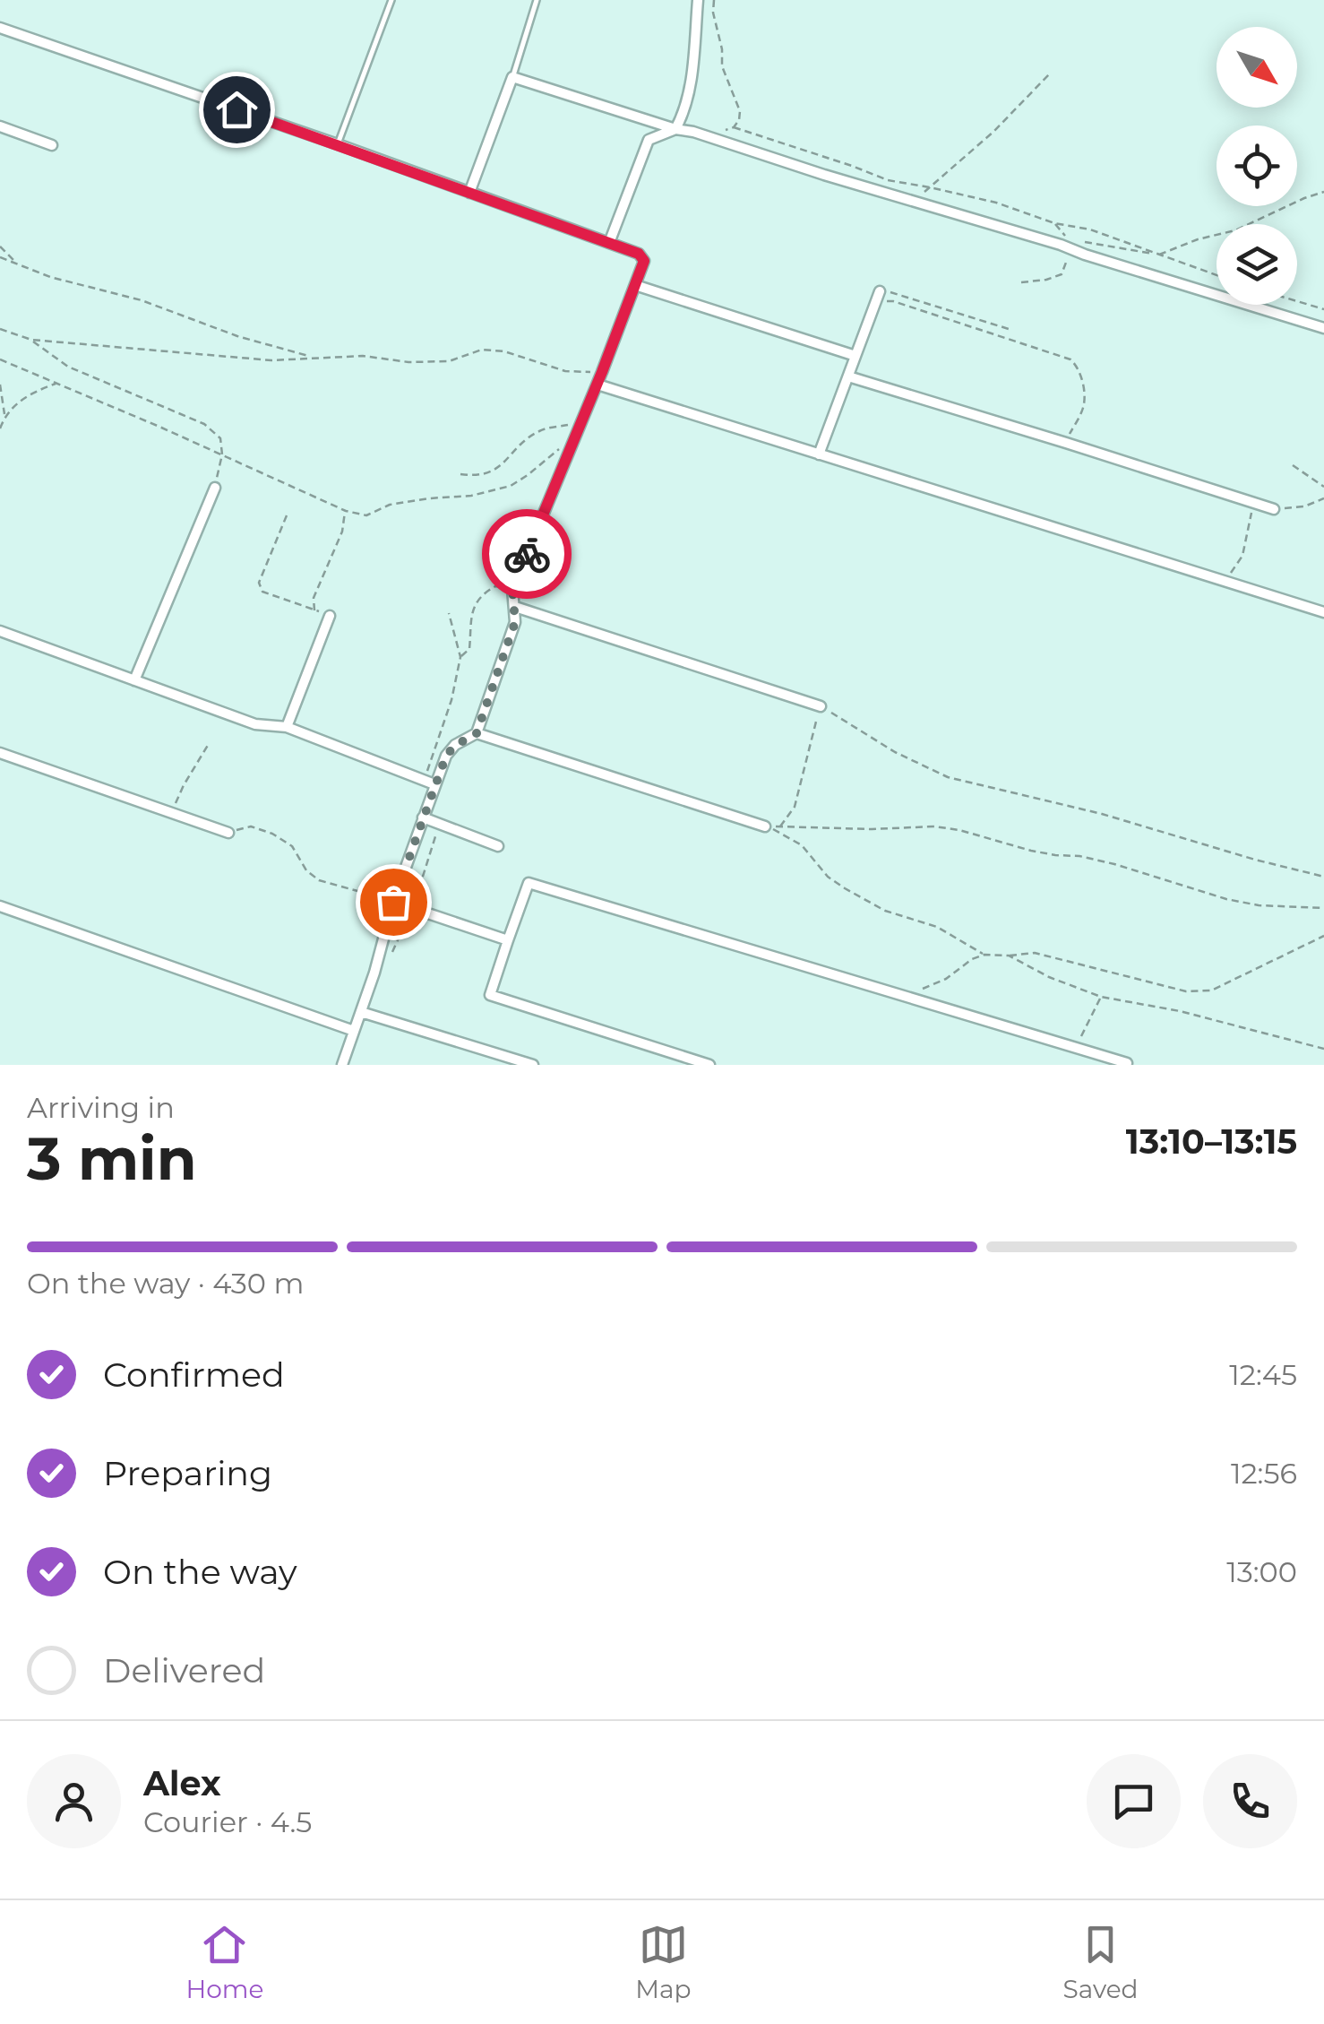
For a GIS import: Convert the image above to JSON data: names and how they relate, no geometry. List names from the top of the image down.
{
  "north": "bottom right",
  "page": {
    "heading": ["3 min", "Arriving in", "13:10–13:15"],
    "panel": ["Alex", "Courier · 4.5"],
    "bar": "On the way · 430 m",
    "list": [
      ["Confirmed", "12:45"],
      ["Preparing", "12:56"],
      ["On the way", "13:00"],
      "Delivered"
    ],
    "tabs": ["Home", "Map", "Saved"]
  }
}
